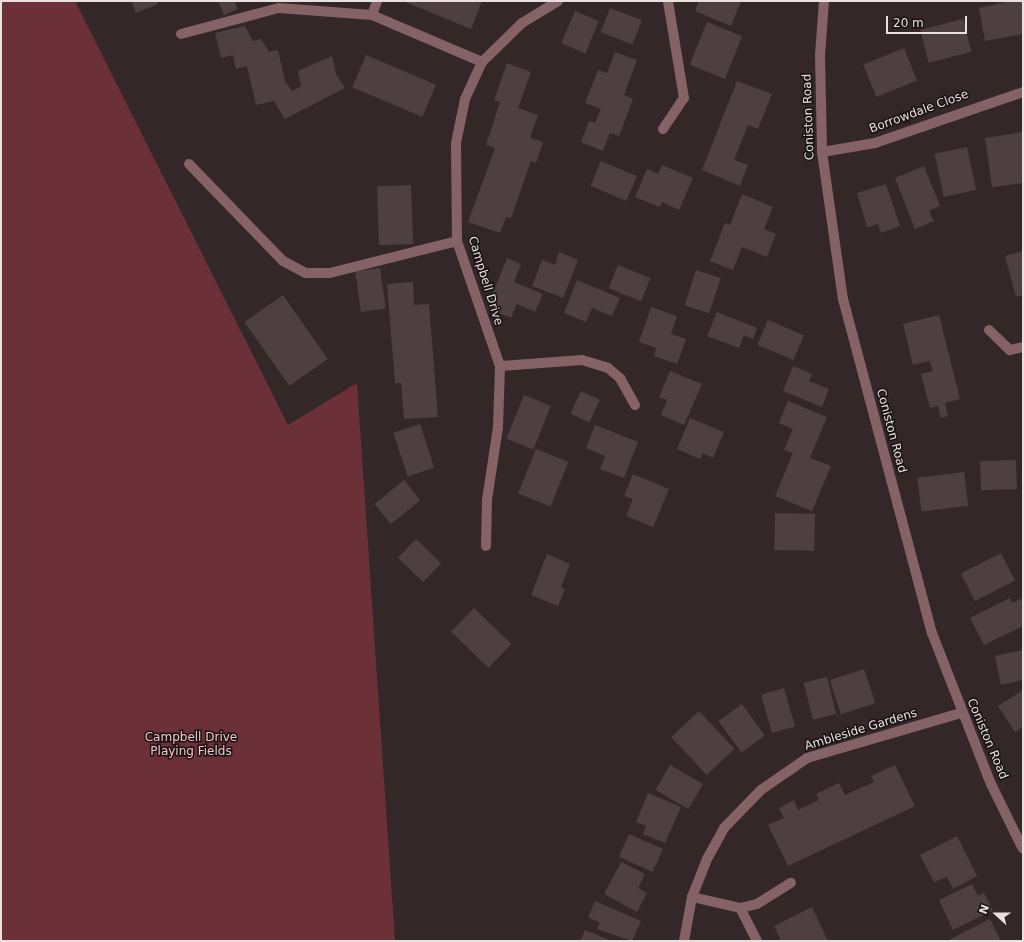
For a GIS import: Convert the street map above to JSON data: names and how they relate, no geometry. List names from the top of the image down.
{
  "streets": {
    "street": [
      "Borrowdale Close",
      "Coniston Road",
      "Campbell Drive",
      "Ambleside Gardens"
    ]
  },
  "crossings": [
    ["Borrowdale Close", "Coniston Road"],
    ["Coniston Road", "Ambleside Gardens"]
  ],
  "parks": ["Campbell Drive Playing Fields"],
  "scale_bar": "20 m",
  "north": "left"
}
